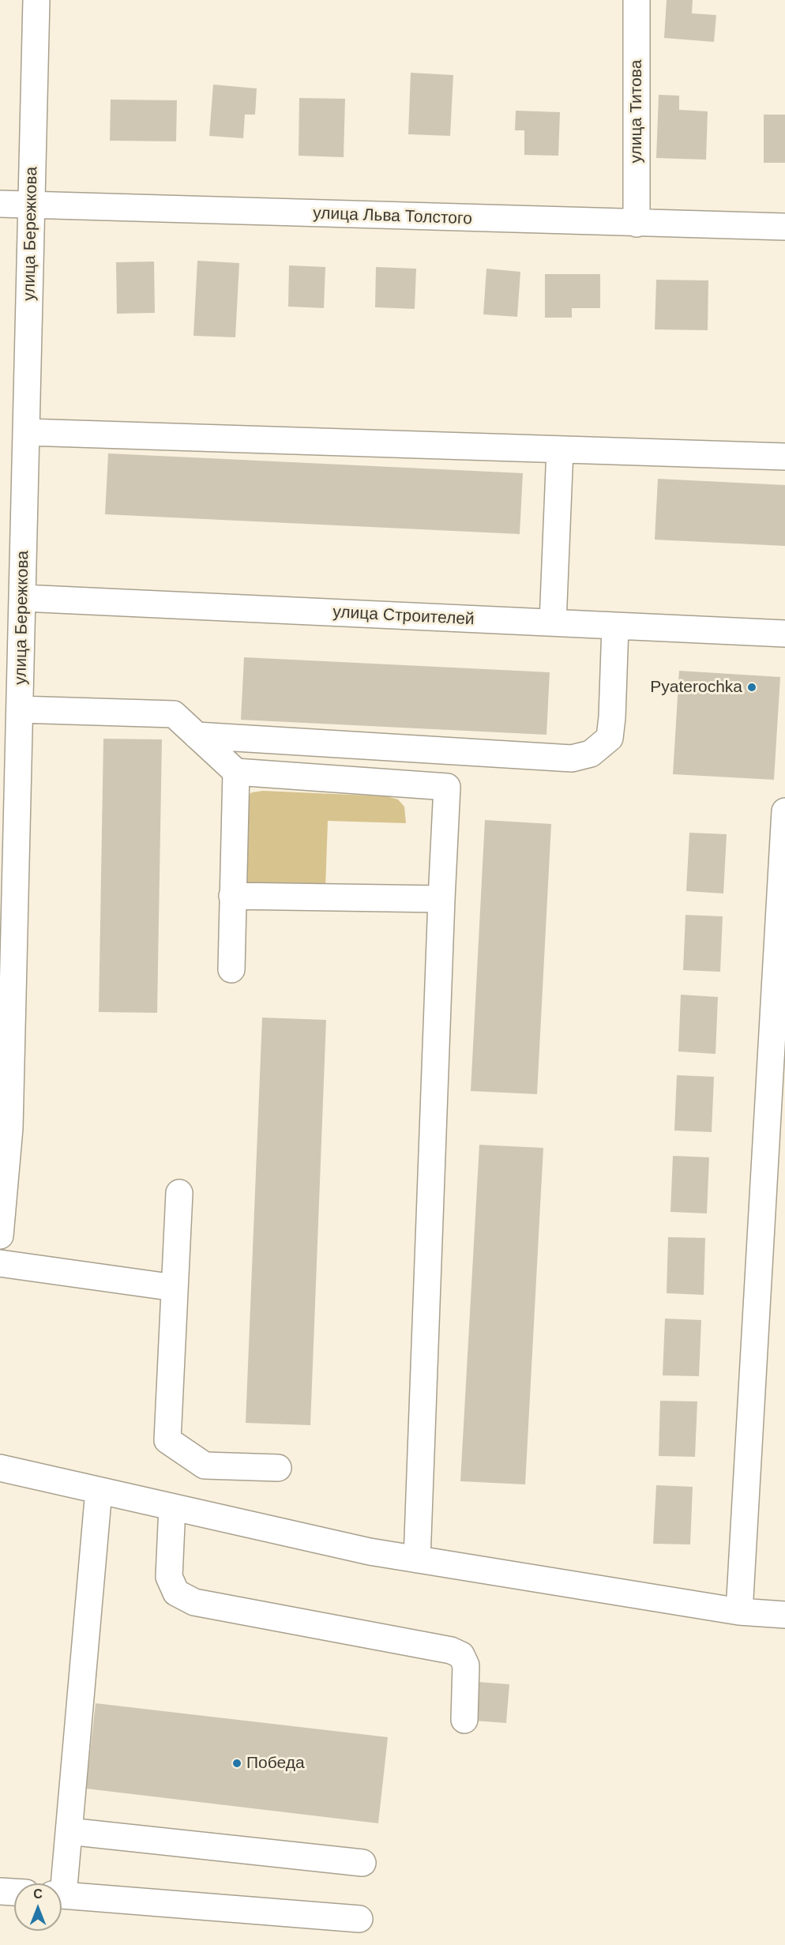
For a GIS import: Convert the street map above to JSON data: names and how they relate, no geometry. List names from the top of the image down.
{
  "streets": {
    "street": [
      "улица Титова",
      "улица Льва Толстого",
      "улица Бережкова",
      "улица Строителей"
    ]
  },
  "crossings": [
    ["улица Титова", "улица Льва Толстого"],
    ["улица Льва Толстого", "улица Бережкова"],
    ["улица Бережкова", "улица Строителей"]
  ],
  "places": ["Pyaterochka", "Победа"],
  "north": "top"
}
